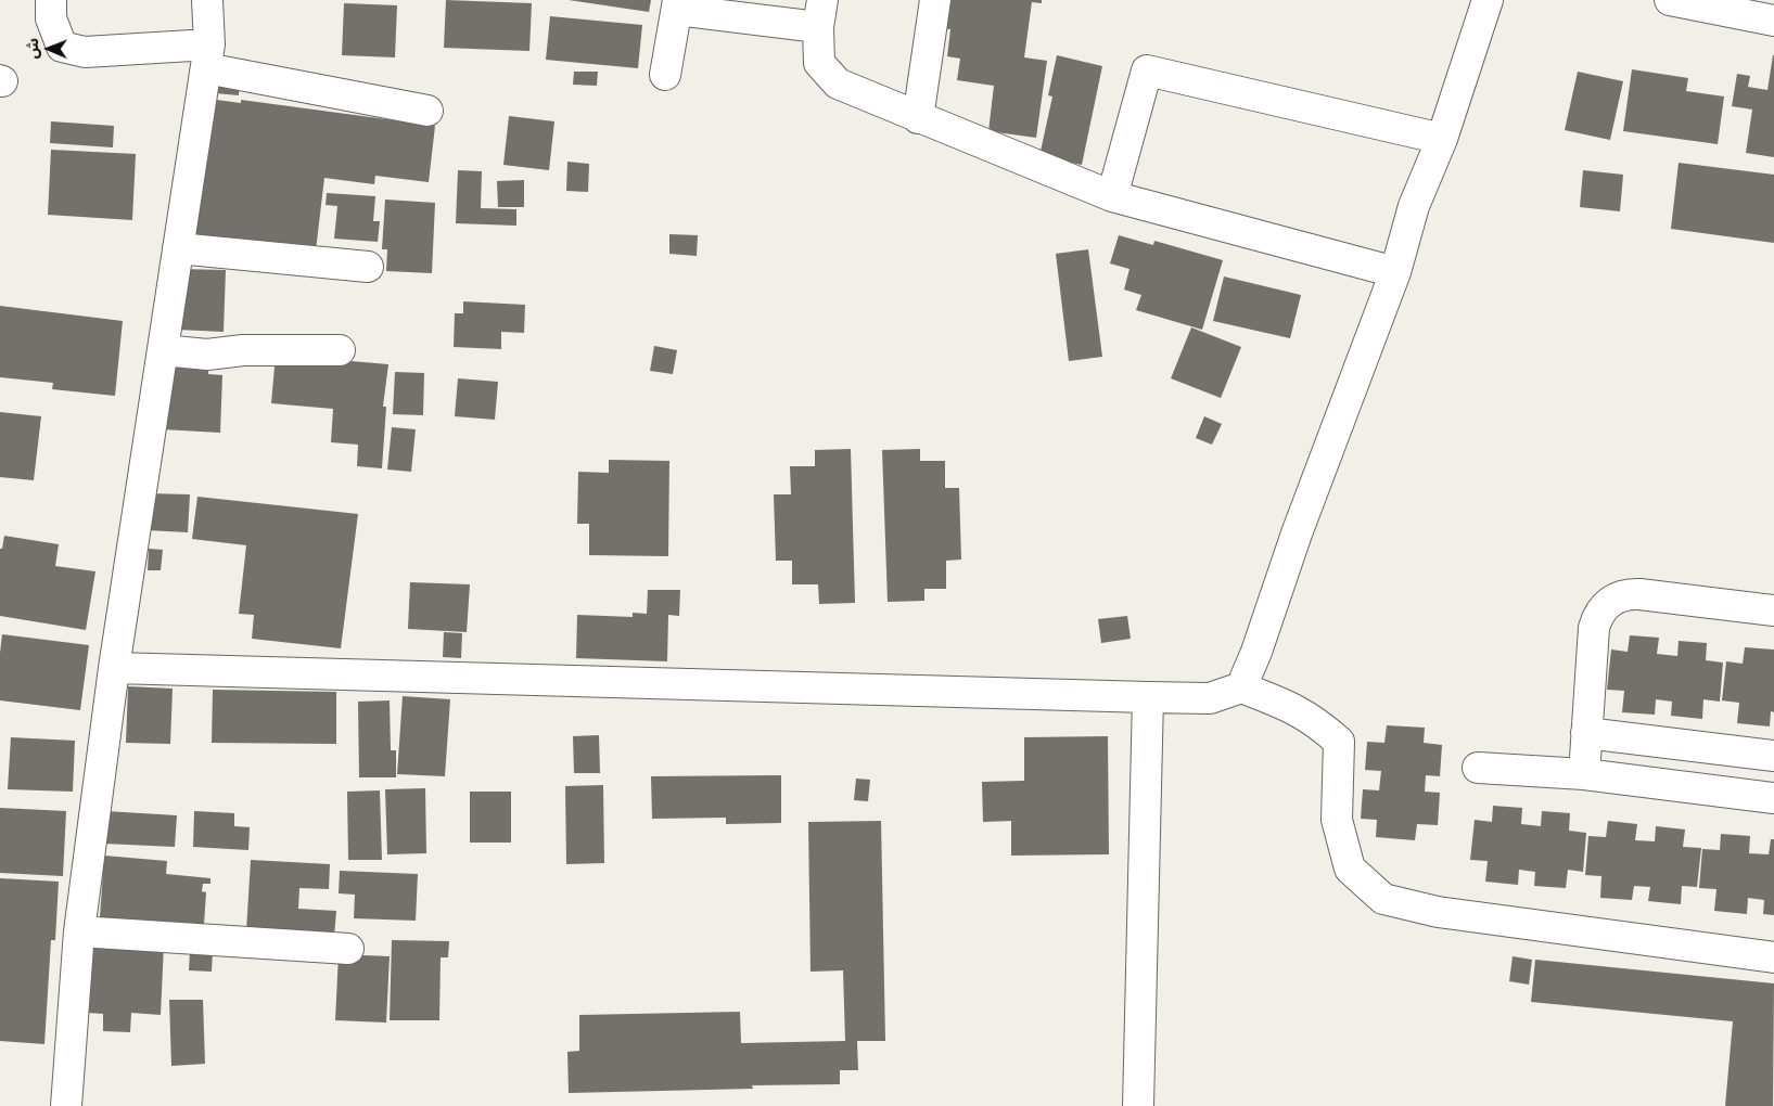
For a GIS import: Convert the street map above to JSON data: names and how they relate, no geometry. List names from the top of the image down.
{
  "north": "left"
}
